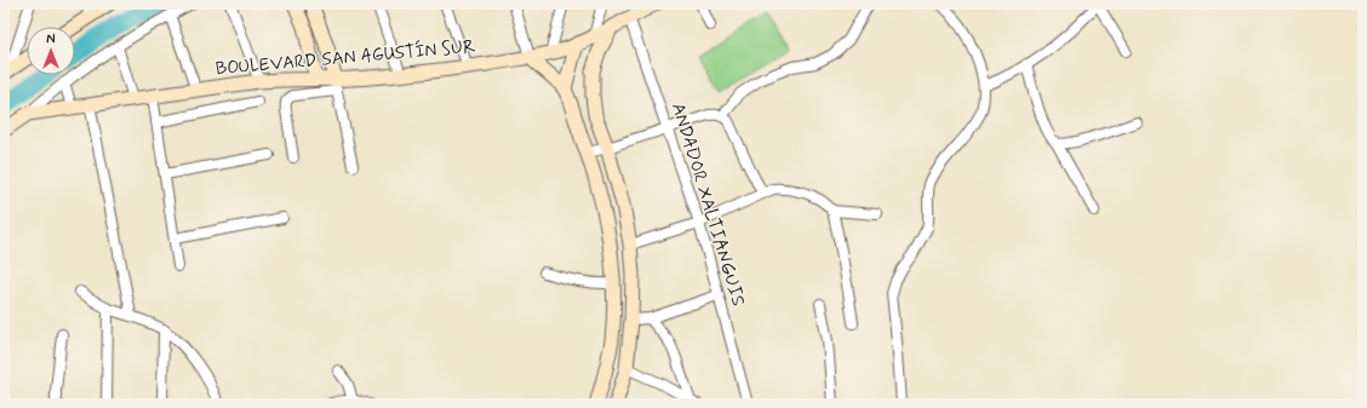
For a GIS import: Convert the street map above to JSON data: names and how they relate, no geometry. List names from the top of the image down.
{
  "streets": {
    "main road": ["BOULEVARD SAN AGUSTÍN SUR"],
    "street": ["ANDADOR XALTIANGUIS"]
  },
  "crossings": [
    ["BOULEVARD SAN AGUSTÍN SUR", "ANDADOR XALTIANGUIS"]
  ],
  "north": "top"
}
